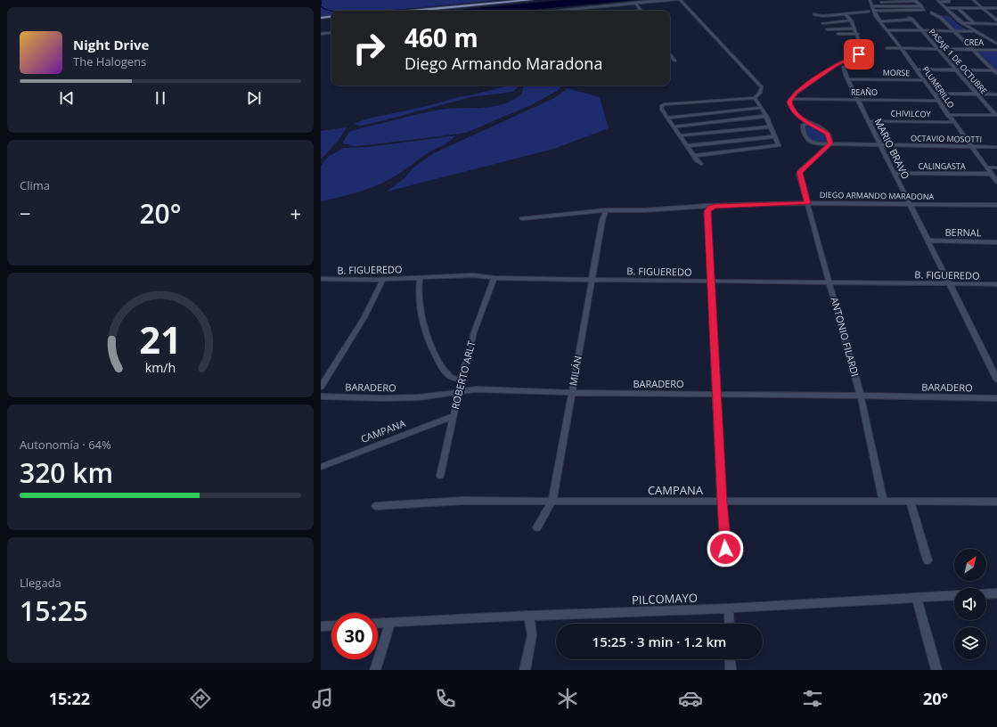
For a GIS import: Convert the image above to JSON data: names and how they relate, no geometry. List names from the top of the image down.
{
  "streets": {
    "street": [
      "CREA",
      "PASAJE 1 DE OCTUBRE",
      "MORSE",
      "PLUMERILLO",
      "REAÑO",
      "CHIVILCOY",
      "OCTAVIO MOSOTTI",
      "MARIO BRAVO",
      "CALINGASTA",
      "DIEGO ARMANDO MARADONA",
      "BERNAL",
      "B. FIGUEREDO",
      "ANTONIO FILARDI",
      "MILÁN",
      "ROBERTO ARLT",
      "BARADERO",
      "CAMPANA",
      "PILCOMAYO"
    ]
  },
  "crossings": [
    ["CREA", "PASAJE 1 DE OCTUBRE"],
    ["CREA", "PLUMERILLO"],
    ["PASAJE 1 DE OCTUBRE", "MORSE"],
    ["PASAJE 1 DE OCTUBRE", "PLUMERILLO"],
    ["MORSE", "PLUMERILLO"],
    ["MORSE", "MARIO BRAVO"],
    ["PLUMERILLO", "REAÑO"],
    ["PLUMERILLO", "CHIVILCOY"],
    ["PLUMERILLO", "OCTAVIO MOSOTTI"],
    ["PLUMERILLO", "CALINGASTA"],
    ["REAÑO", "MARIO BRAVO"],
    ["CHIVILCOY", "MARIO BRAVO"],
    ["OCTAVIO MOSOTTI", "MARIO BRAVO"],
    ["OCTAVIO MOSOTTI", "ANTONIO FILARDI"],
    ["MARIO BRAVO", "CALINGASTA"],
    ["MARIO BRAVO", "DIEGO ARMANDO MARADONA"],
    ["MARIO BRAVO", "BERNAL"],
    ["MARIO BRAVO", "B. FIGUEREDO"],
    ["DIEGO ARMANDO MARADONA", "ANTONIO FILARDI"],
    ["DIEGO ARMANDO MARADONA", "MILÁN"],
    ["B. FIGUEREDO", "ANTONIO FILARDI"],
    ["B. FIGUEREDO", "MILÁN"],
    ["B. FIGUEREDO", "ROBERTO ARLT"],
    ["ANTONIO FILARDI", "BARADERO"],
    ["ANTONIO FILARDI", "CAMPANA"],
    ["MILÁN", "BARADERO"],
    ["MILÁN", "CAMPANA"],
    ["ROBERTO ARLT", "BARADERO"],
    ["ROBERTO ARLT", "CAMPANA"]
  ],
  "north": "top right",
  "page": {
    "turn": ["460 m", "Diego Armando Maradona"],
    "song": ["Night Drive", "The Halogens"],
    "tile": [
      "Clima",
      ["Autonomía · 64%", "320 km"],
      ["Llegada", "15:25"]
    ],
    "heat": ["−", "20°", "+"],
    "limit": "30",
    "trip": "15:25 · 3 min · 1.2 km",
    "tabs": ["15:22", "20°"],
    "gauge": ["21", "km/h"]
  }
}
